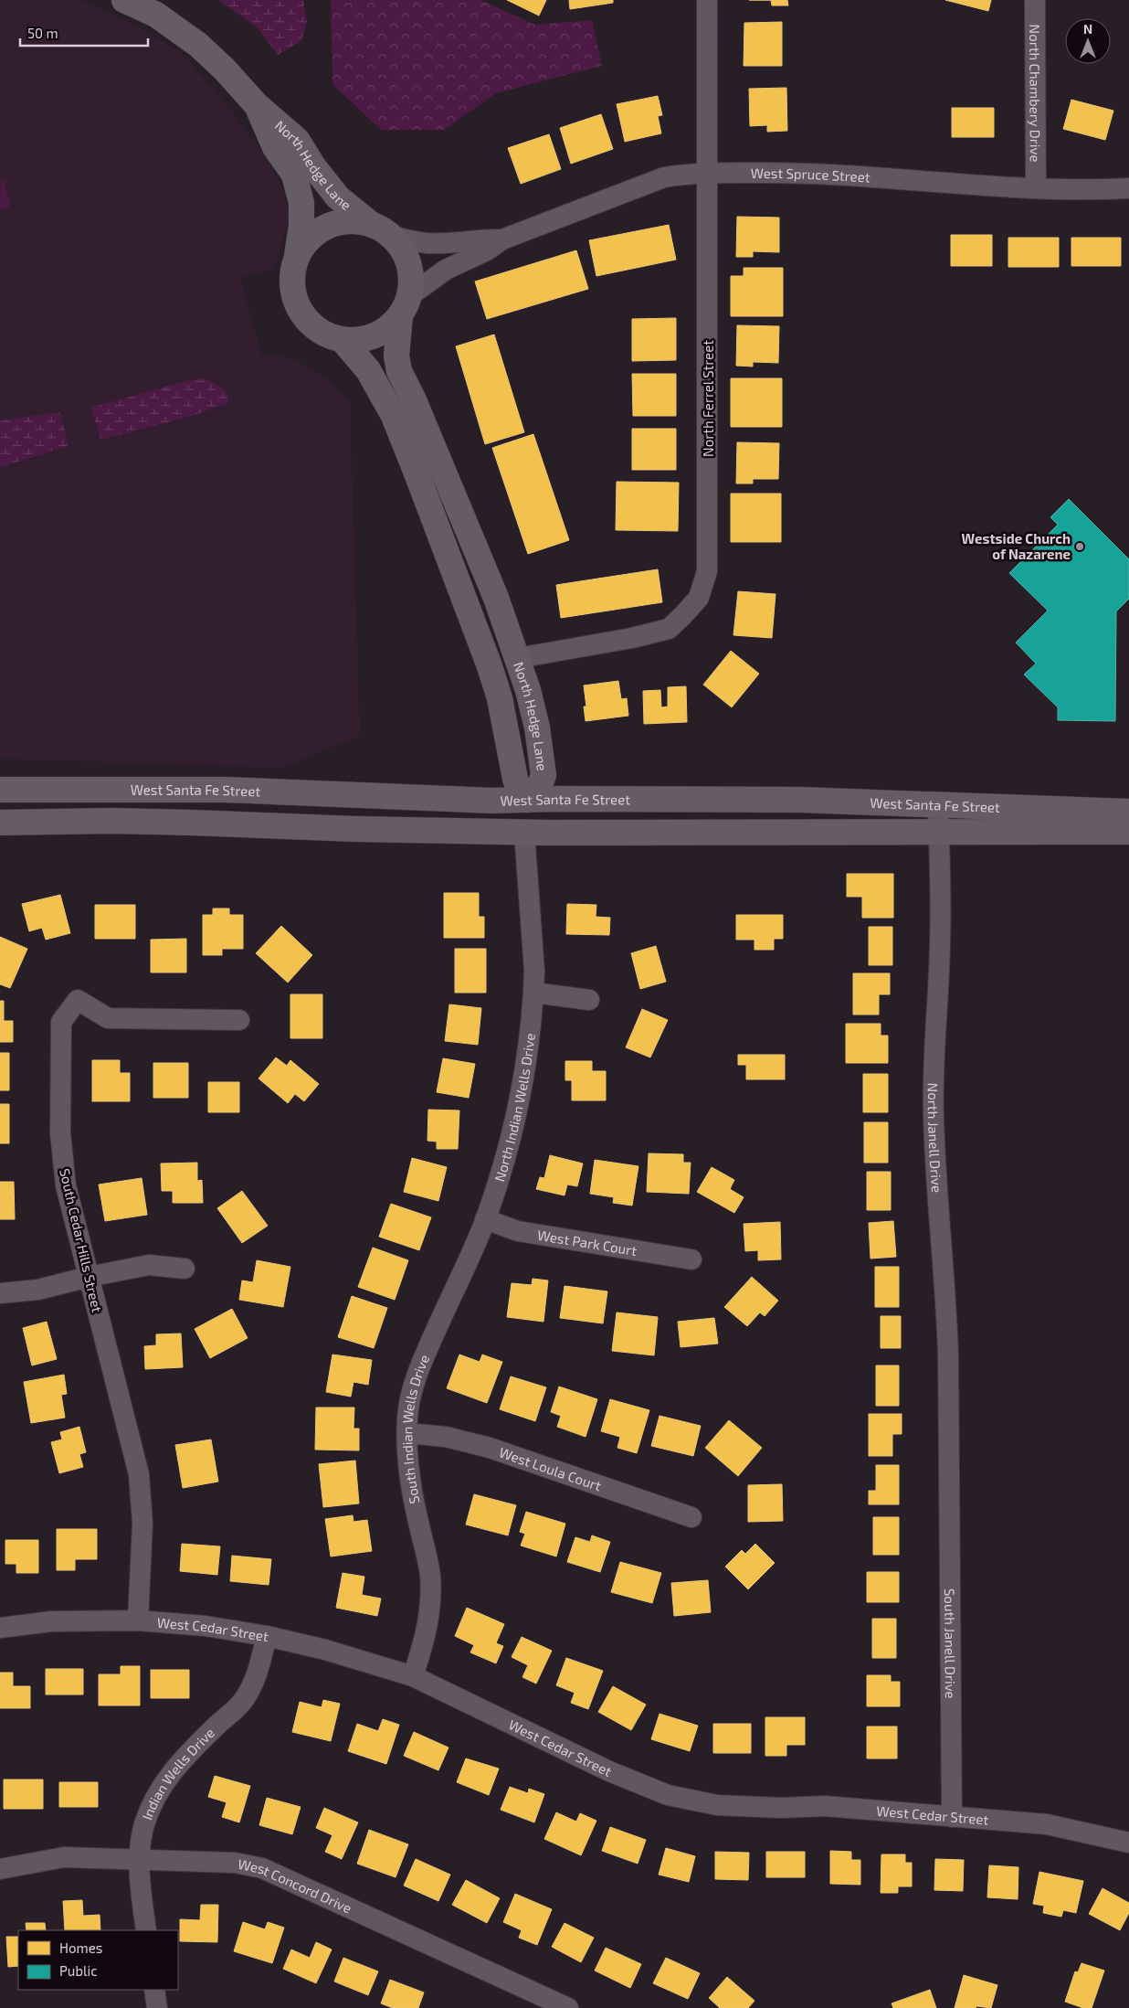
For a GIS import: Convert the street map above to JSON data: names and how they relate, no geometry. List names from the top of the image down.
{
  "streets": {
    "street": [
      "North Chambery Drive",
      "North Hedge Lane",
      "West Spruce Street",
      "North Ferrel Street",
      "West Santa Fe Street",
      "North Indian Wells Drive",
      "North Janell Drive",
      "South Cedar Hills Street",
      "West Park Court",
      "South Indian Wells Drive",
      "West Loula Court",
      "West Cedar Street",
      "South Janell Drive",
      "Indian Wells Drive",
      "West Concord Drive"
    ]
  },
  "crossings": [
    ["North Chambery Drive", "West Spruce Street"],
    ["North Hedge Lane", "West Spruce Street"],
    ["North Hedge Lane", "North Ferrel Street"],
    ["North Hedge Lane", "West Santa Fe Street"],
    ["West Spruce Street", "North Ferrel Street"],
    ["West Santa Fe Street", "North Indian Wells Drive"],
    ["West Santa Fe Street", "North Janell Drive"],
    ["North Indian Wells Drive", "West Park Court"],
    ["North Indian Wells Drive", "South Indian Wells Drive"],
    ["North Janell Drive", "South Janell Drive"],
    ["South Cedar Hills Street", "West Cedar Street"],
    ["West Park Court", "South Indian Wells Drive"],
    ["South Indian Wells Drive", "West Loula Court"],
    ["South Indian Wells Drive", "West Cedar Street"],
    ["West Cedar Street", "South Janell Drive"],
    ["West Cedar Street", "Indian Wells Drive"],
    ["Indian Wells Drive", "West Concord Drive"]
  ],
  "places": ["Westside Church of Nazarene"],
  "legend": ["Homes", "Public"],
  "scale_bar": "50 m",
  "north": "top"
}
